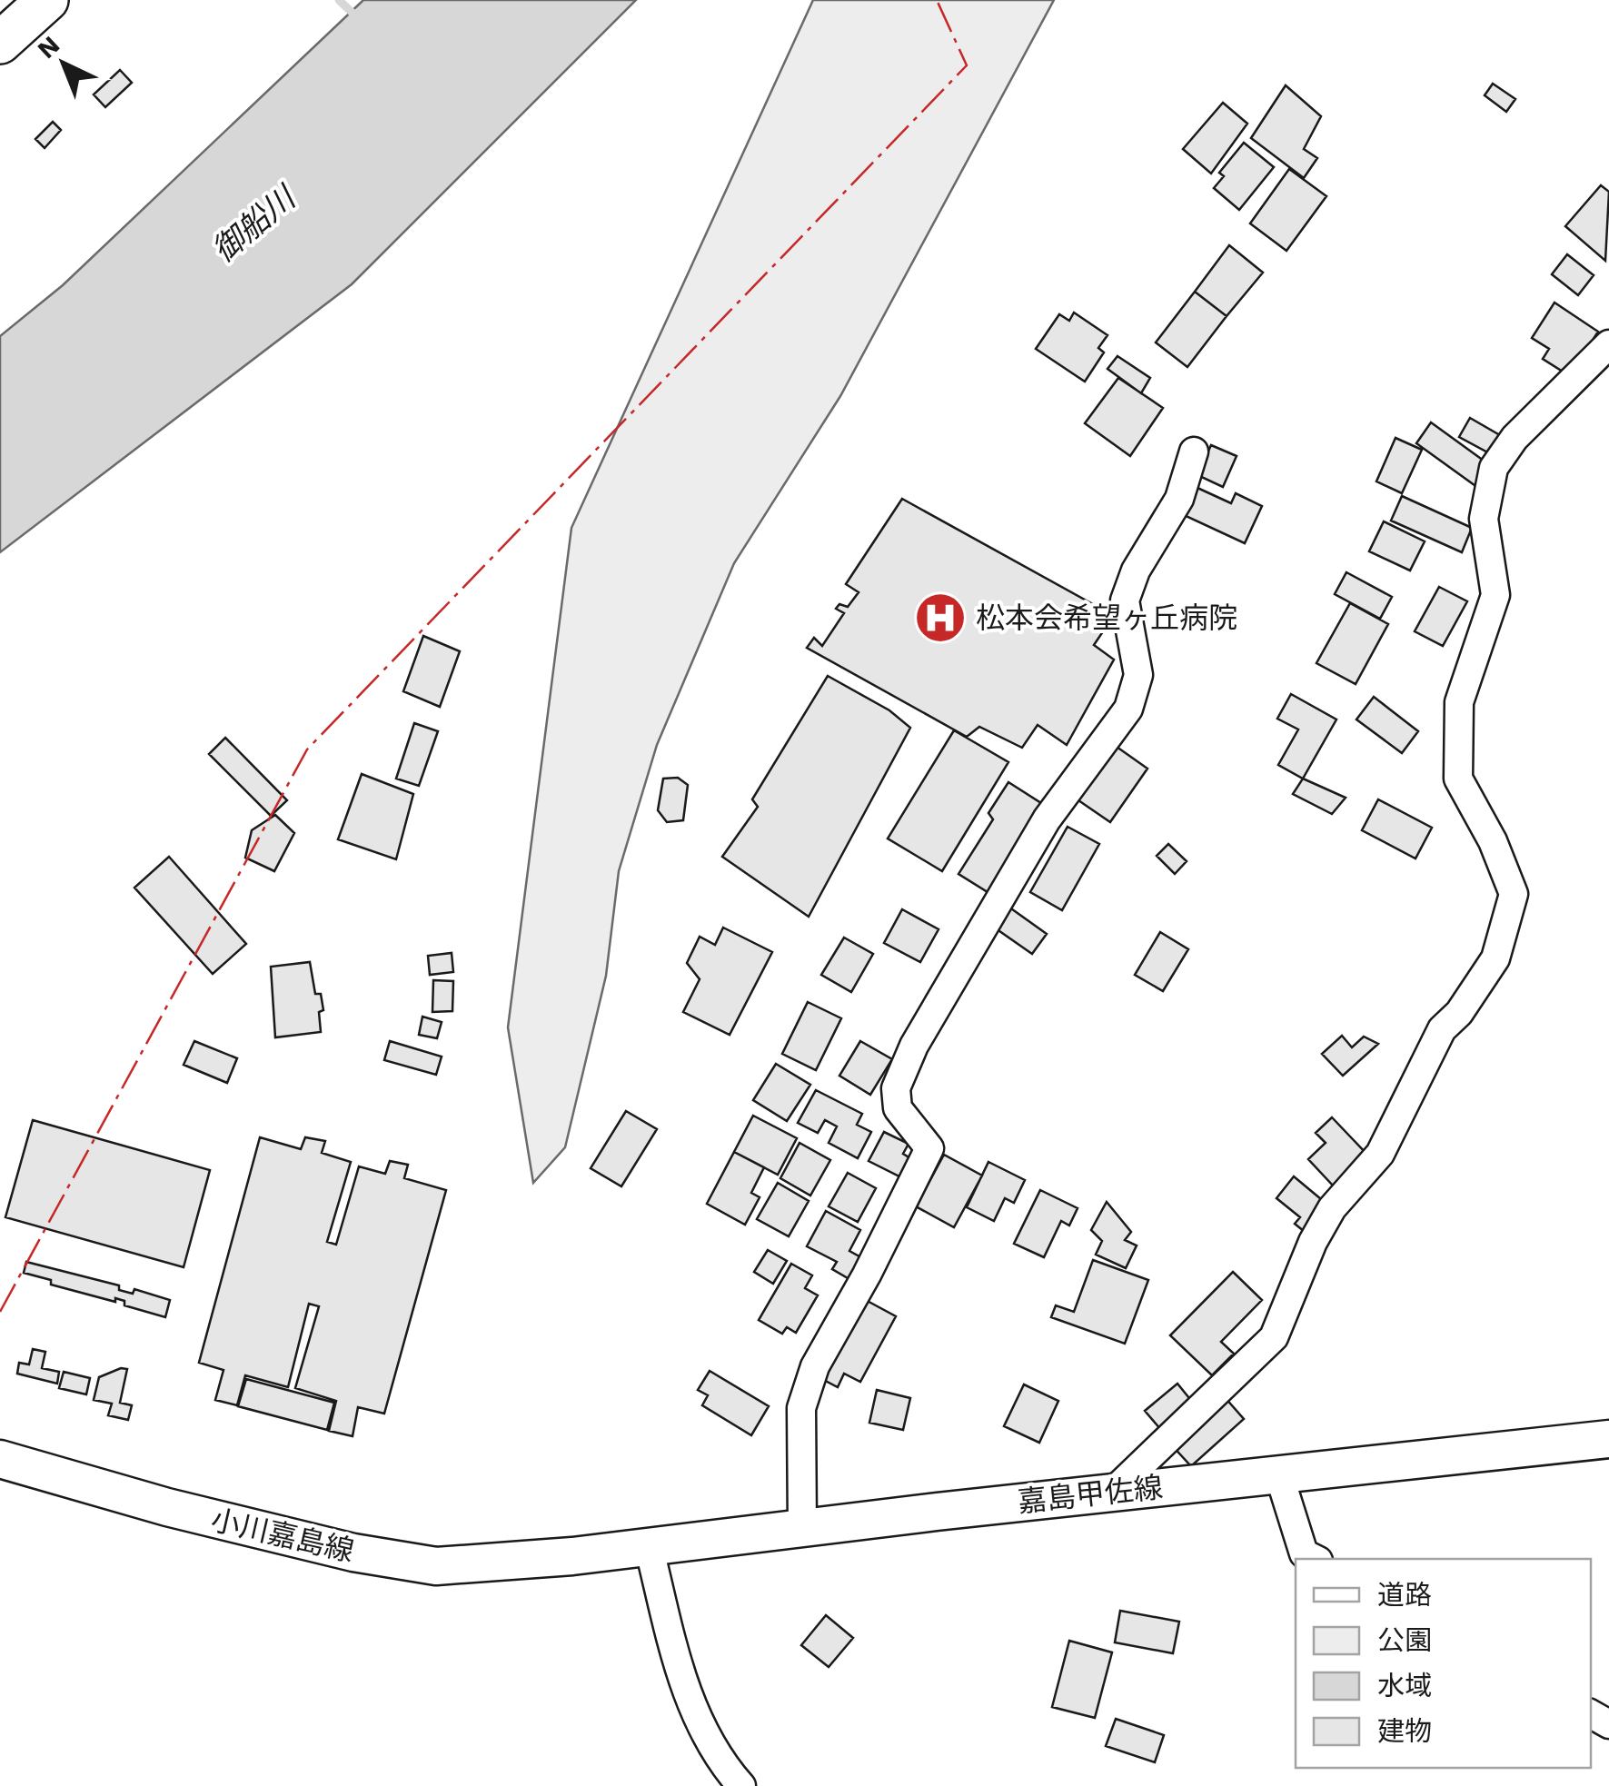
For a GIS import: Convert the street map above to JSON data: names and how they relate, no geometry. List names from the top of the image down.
{
  "streets": {
    "main road": ["嘉島甲佐線", "小川嘉島線"]
  },
  "crossings": [
    ["嘉島甲佐線", "小川嘉島線"]
  ],
  "water": ["御船川"],
  "places": {
    "hospital": ["松本会希望ヶ丘病院"]
  },
  "legend": [
    "道路",
    "公園",
    "水域",
    "建物"
  ],
  "north": "top left"
}
